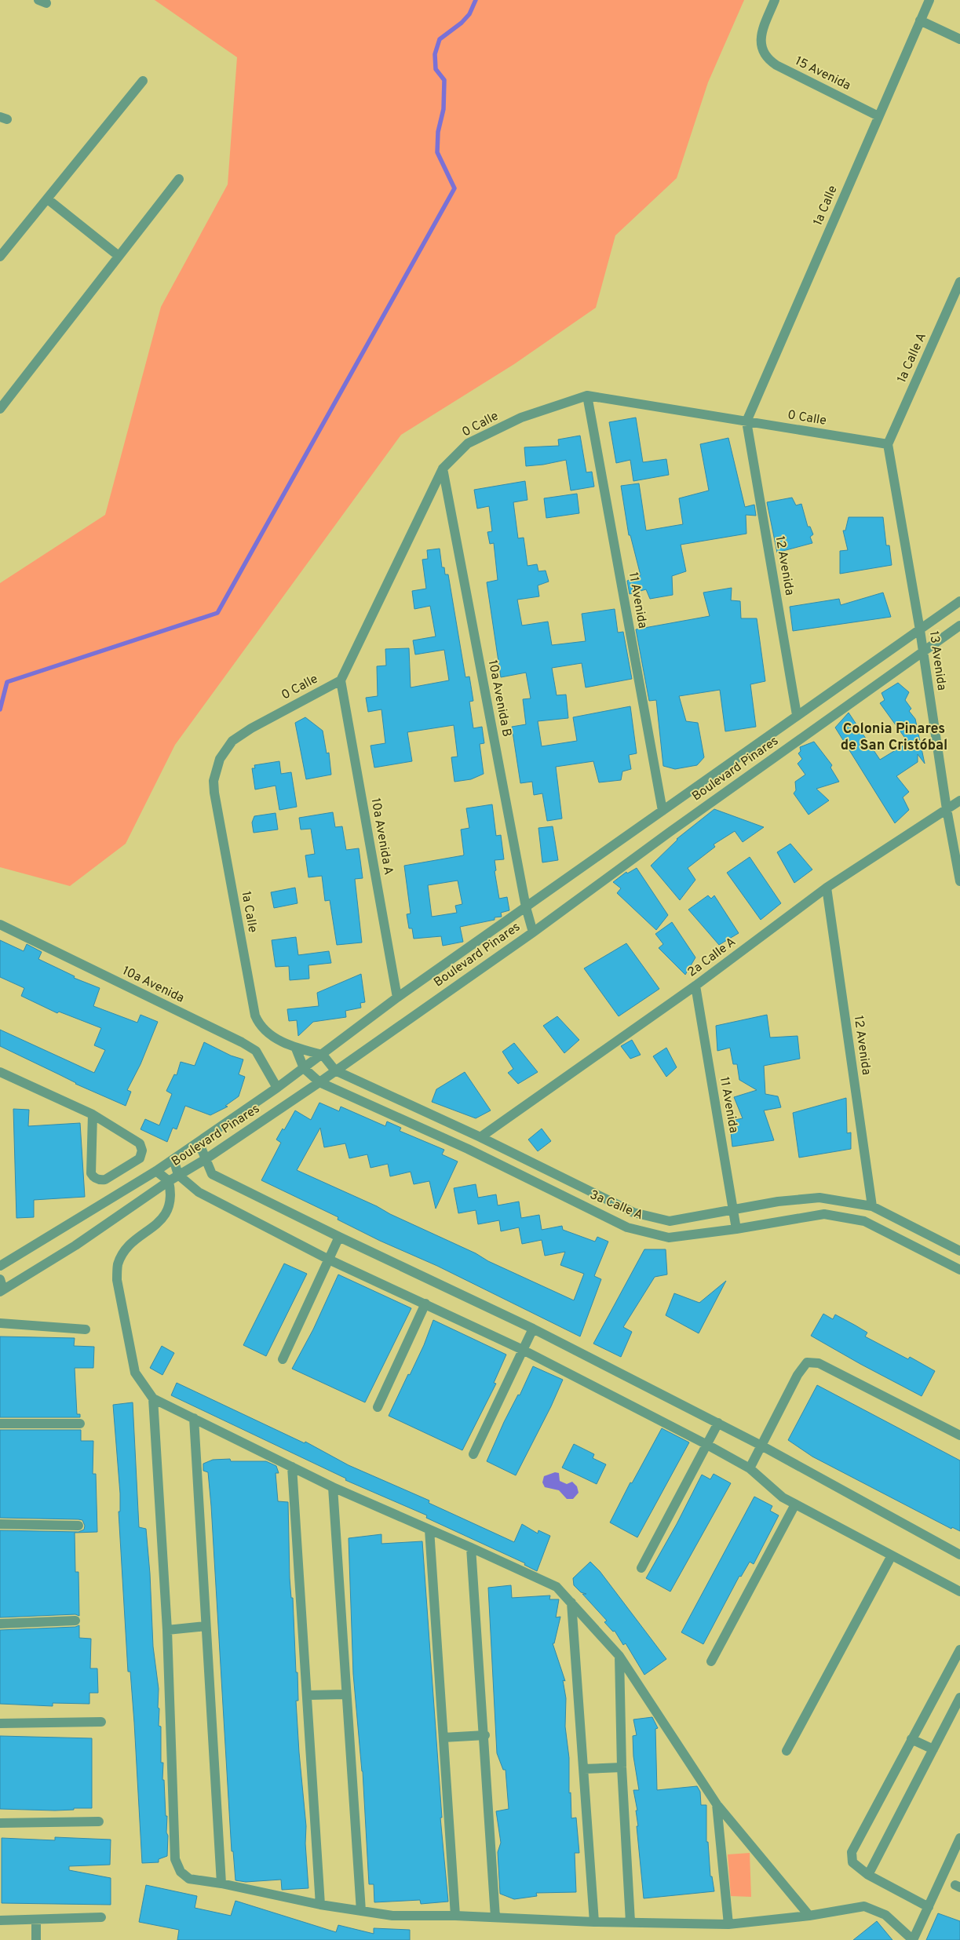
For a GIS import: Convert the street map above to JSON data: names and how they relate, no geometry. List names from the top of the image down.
{
  "streets": {
    "street": [
      "15 Avenida",
      "1a Calle",
      "1a Calle A",
      "0 Calle",
      "12 Avenida",
      "11 Avenida",
      "13 Avenida",
      "10a Avenida B",
      "Boulevard Pinares",
      "10a Avenida A",
      "2a Calle A",
      "10a Avenida",
      "3a Calle A"
    ]
  },
  "crossings": [
    ["15 Avenida", "1a Calle"],
    ["1a Calle", "0 Calle"],
    ["1a Calle", "12 Avenida"],
    ["1a Calle", "Boulevard Pinares"],
    ["1a Calle", "3a Calle A"],
    ["1a Calle A", "0 Calle"],
    ["1a Calle A", "13 Avenida"],
    ["0 Calle", "12 Avenida"],
    ["0 Calle", "11 Avenida"],
    ["0 Calle", "13 Avenida"],
    ["0 Calle", "10a Avenida B"],
    ["0 Calle", "10a Avenida A"],
    ["12 Avenida", "Boulevard Pinares"],
    ["12 Avenida", "2a Calle A"],
    ["12 Avenida", "3a Calle A"],
    ["11 Avenida", "Boulevard Pinares"],
    ["11 Avenida", "2a Calle A"],
    ["11 Avenida", "3a Calle A"],
    ["13 Avenida", "Boulevard Pinares"],
    ["13 Avenida", "2a Calle A"],
    ["10a Avenida B", "Boulevard Pinares"],
    ["Boulevard Pinares", "10a Avenida A"],
    ["Boulevard Pinares", "10a Avenida"],
    ["Boulevard Pinares", "3a Calle A"],
    ["2a Calle A", "3a Calle A"]
  ],
  "districts": ["Colonia Pinares de San Cristóbal"]
}
